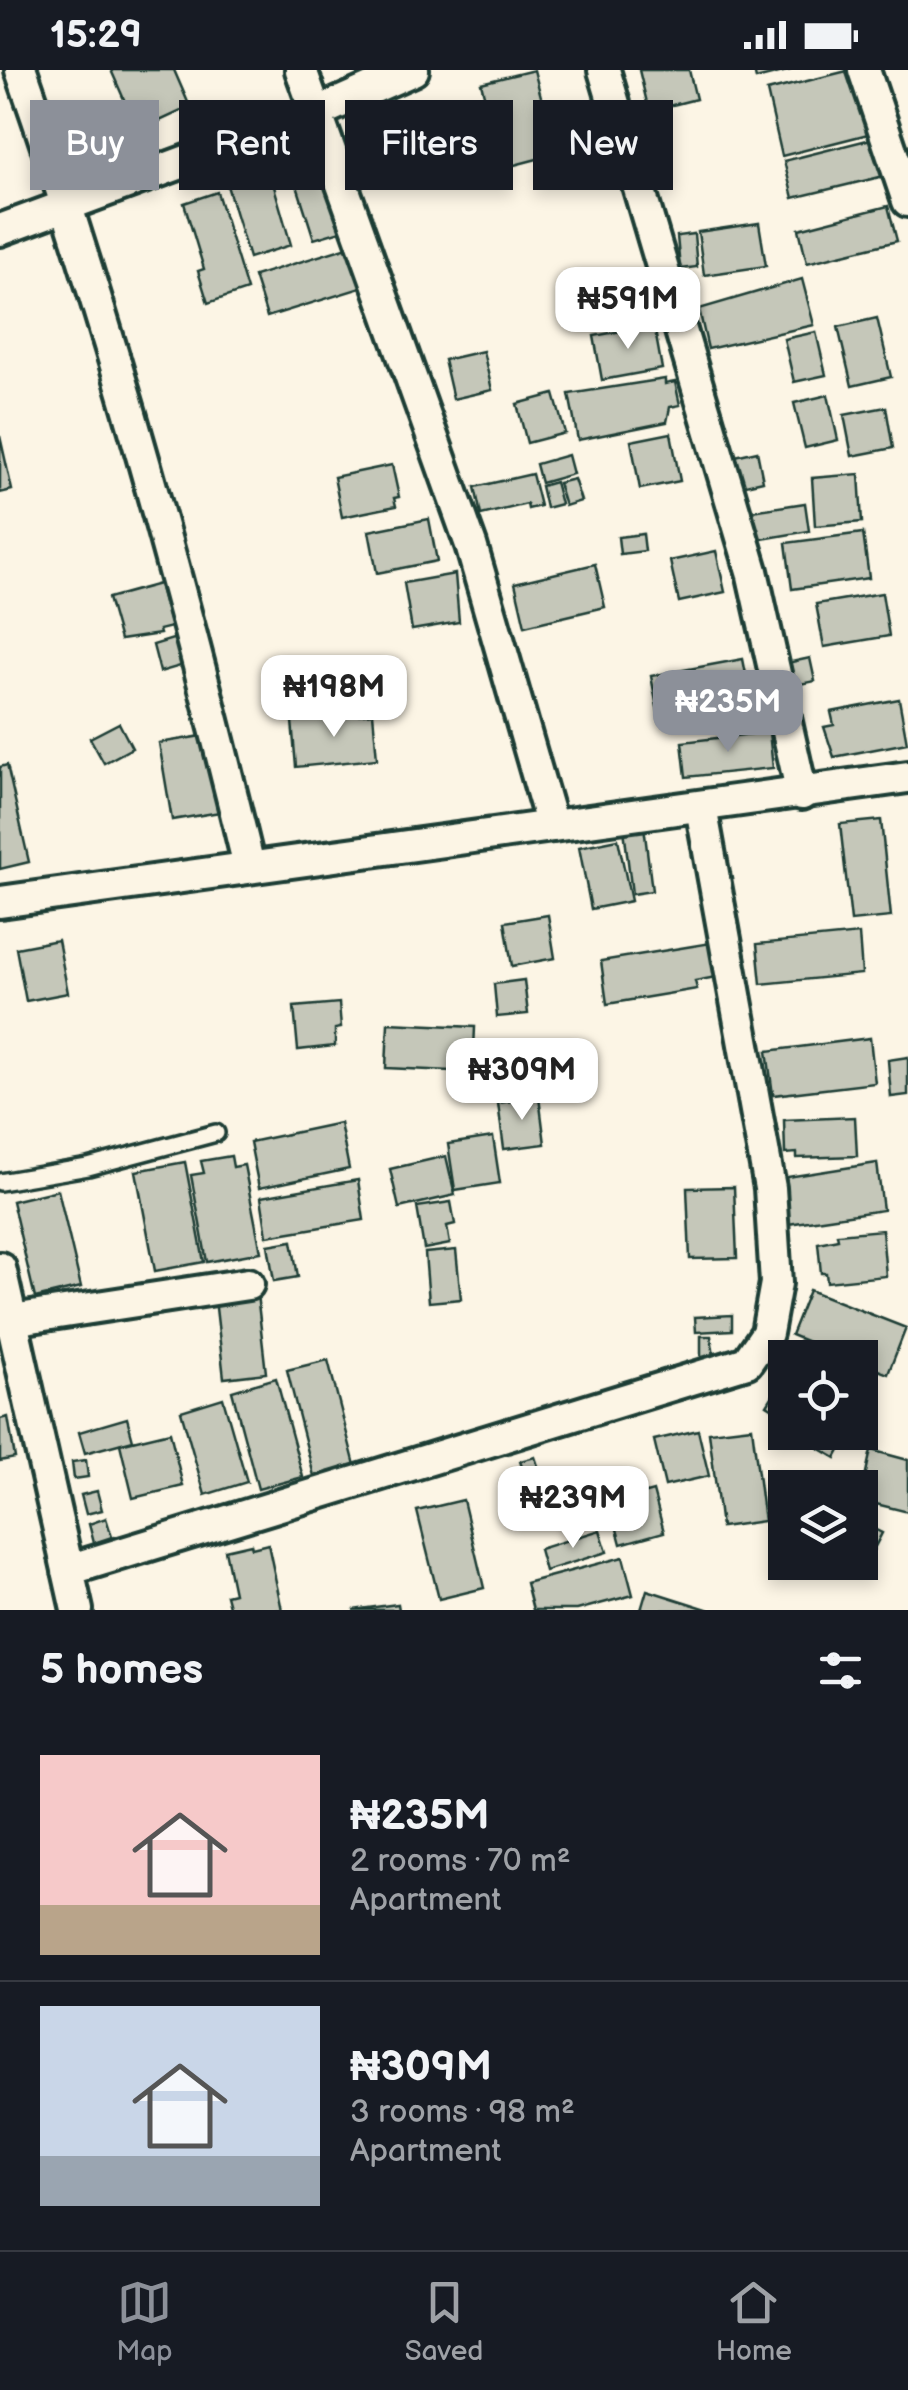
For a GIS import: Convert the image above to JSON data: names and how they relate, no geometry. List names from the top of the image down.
{
  "page": {
    "status": "15:29",
    "chip": [
      "Buy",
      "Rent",
      "Filters",
      "New"
    ],
    "price": [
      "₦591M",
      "₦198M",
      "₦235M",
      "₦309M",
      "₦239M"
    ],
    "heading": "5 homes",
    "list": [
      {
        "name": "₦235M",
        "note": "2 rooms · 70 m² · Apartment"
      },
      {
        "name": "₦309M",
        "note": "3 rooms · 98 m² · Apartment"
      }
    ],
    "tabs": ["Map", "Saved", "Home"]
  }
}
